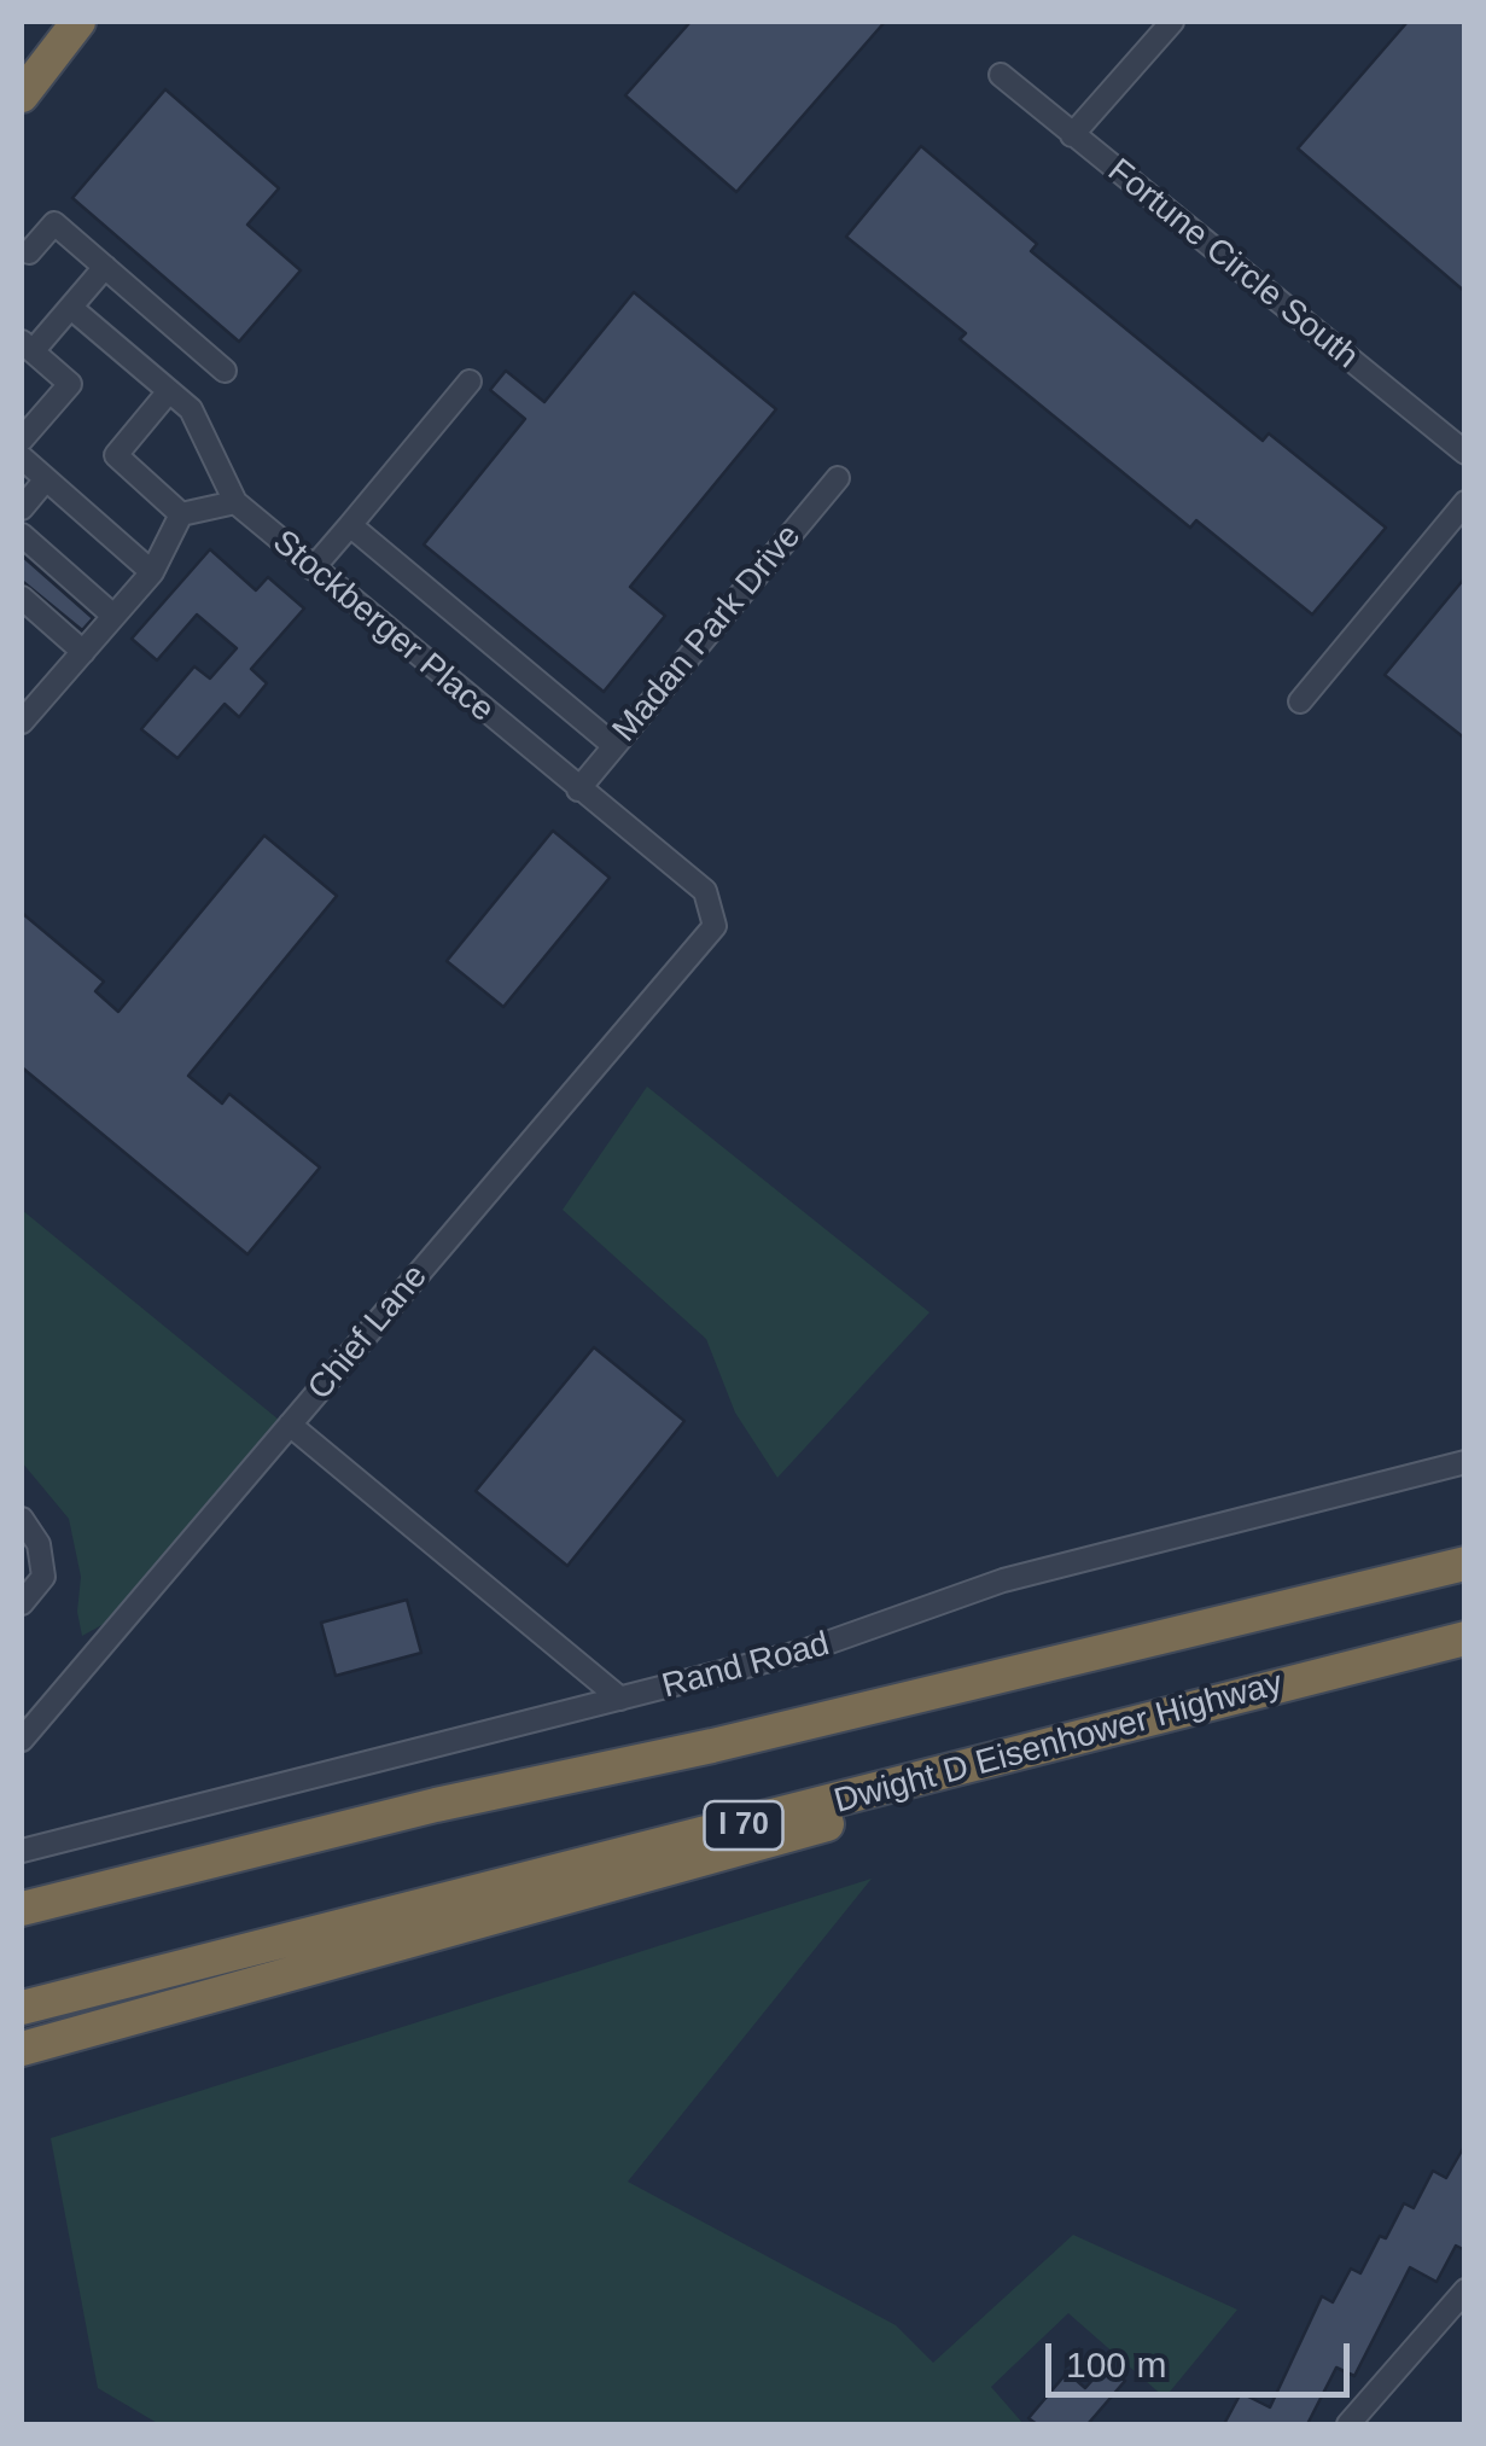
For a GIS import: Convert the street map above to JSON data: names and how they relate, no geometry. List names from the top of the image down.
{
  "streets": {
    "highway": ["Dwight D Eisenhower Highway", "I 70"],
    "street": [
      "Fortune Circle South",
      "Stockberger Place",
      "Madan Park Drive",
      "Chief Lane",
      "Rand Road"
    ]
  },
  "crossings": [
    ["Stockberger Place", "Madan Park Drive"],
    ["Stockberger Place", "Chief Lane"]
  ],
  "scale_bar": "100 m"
}
